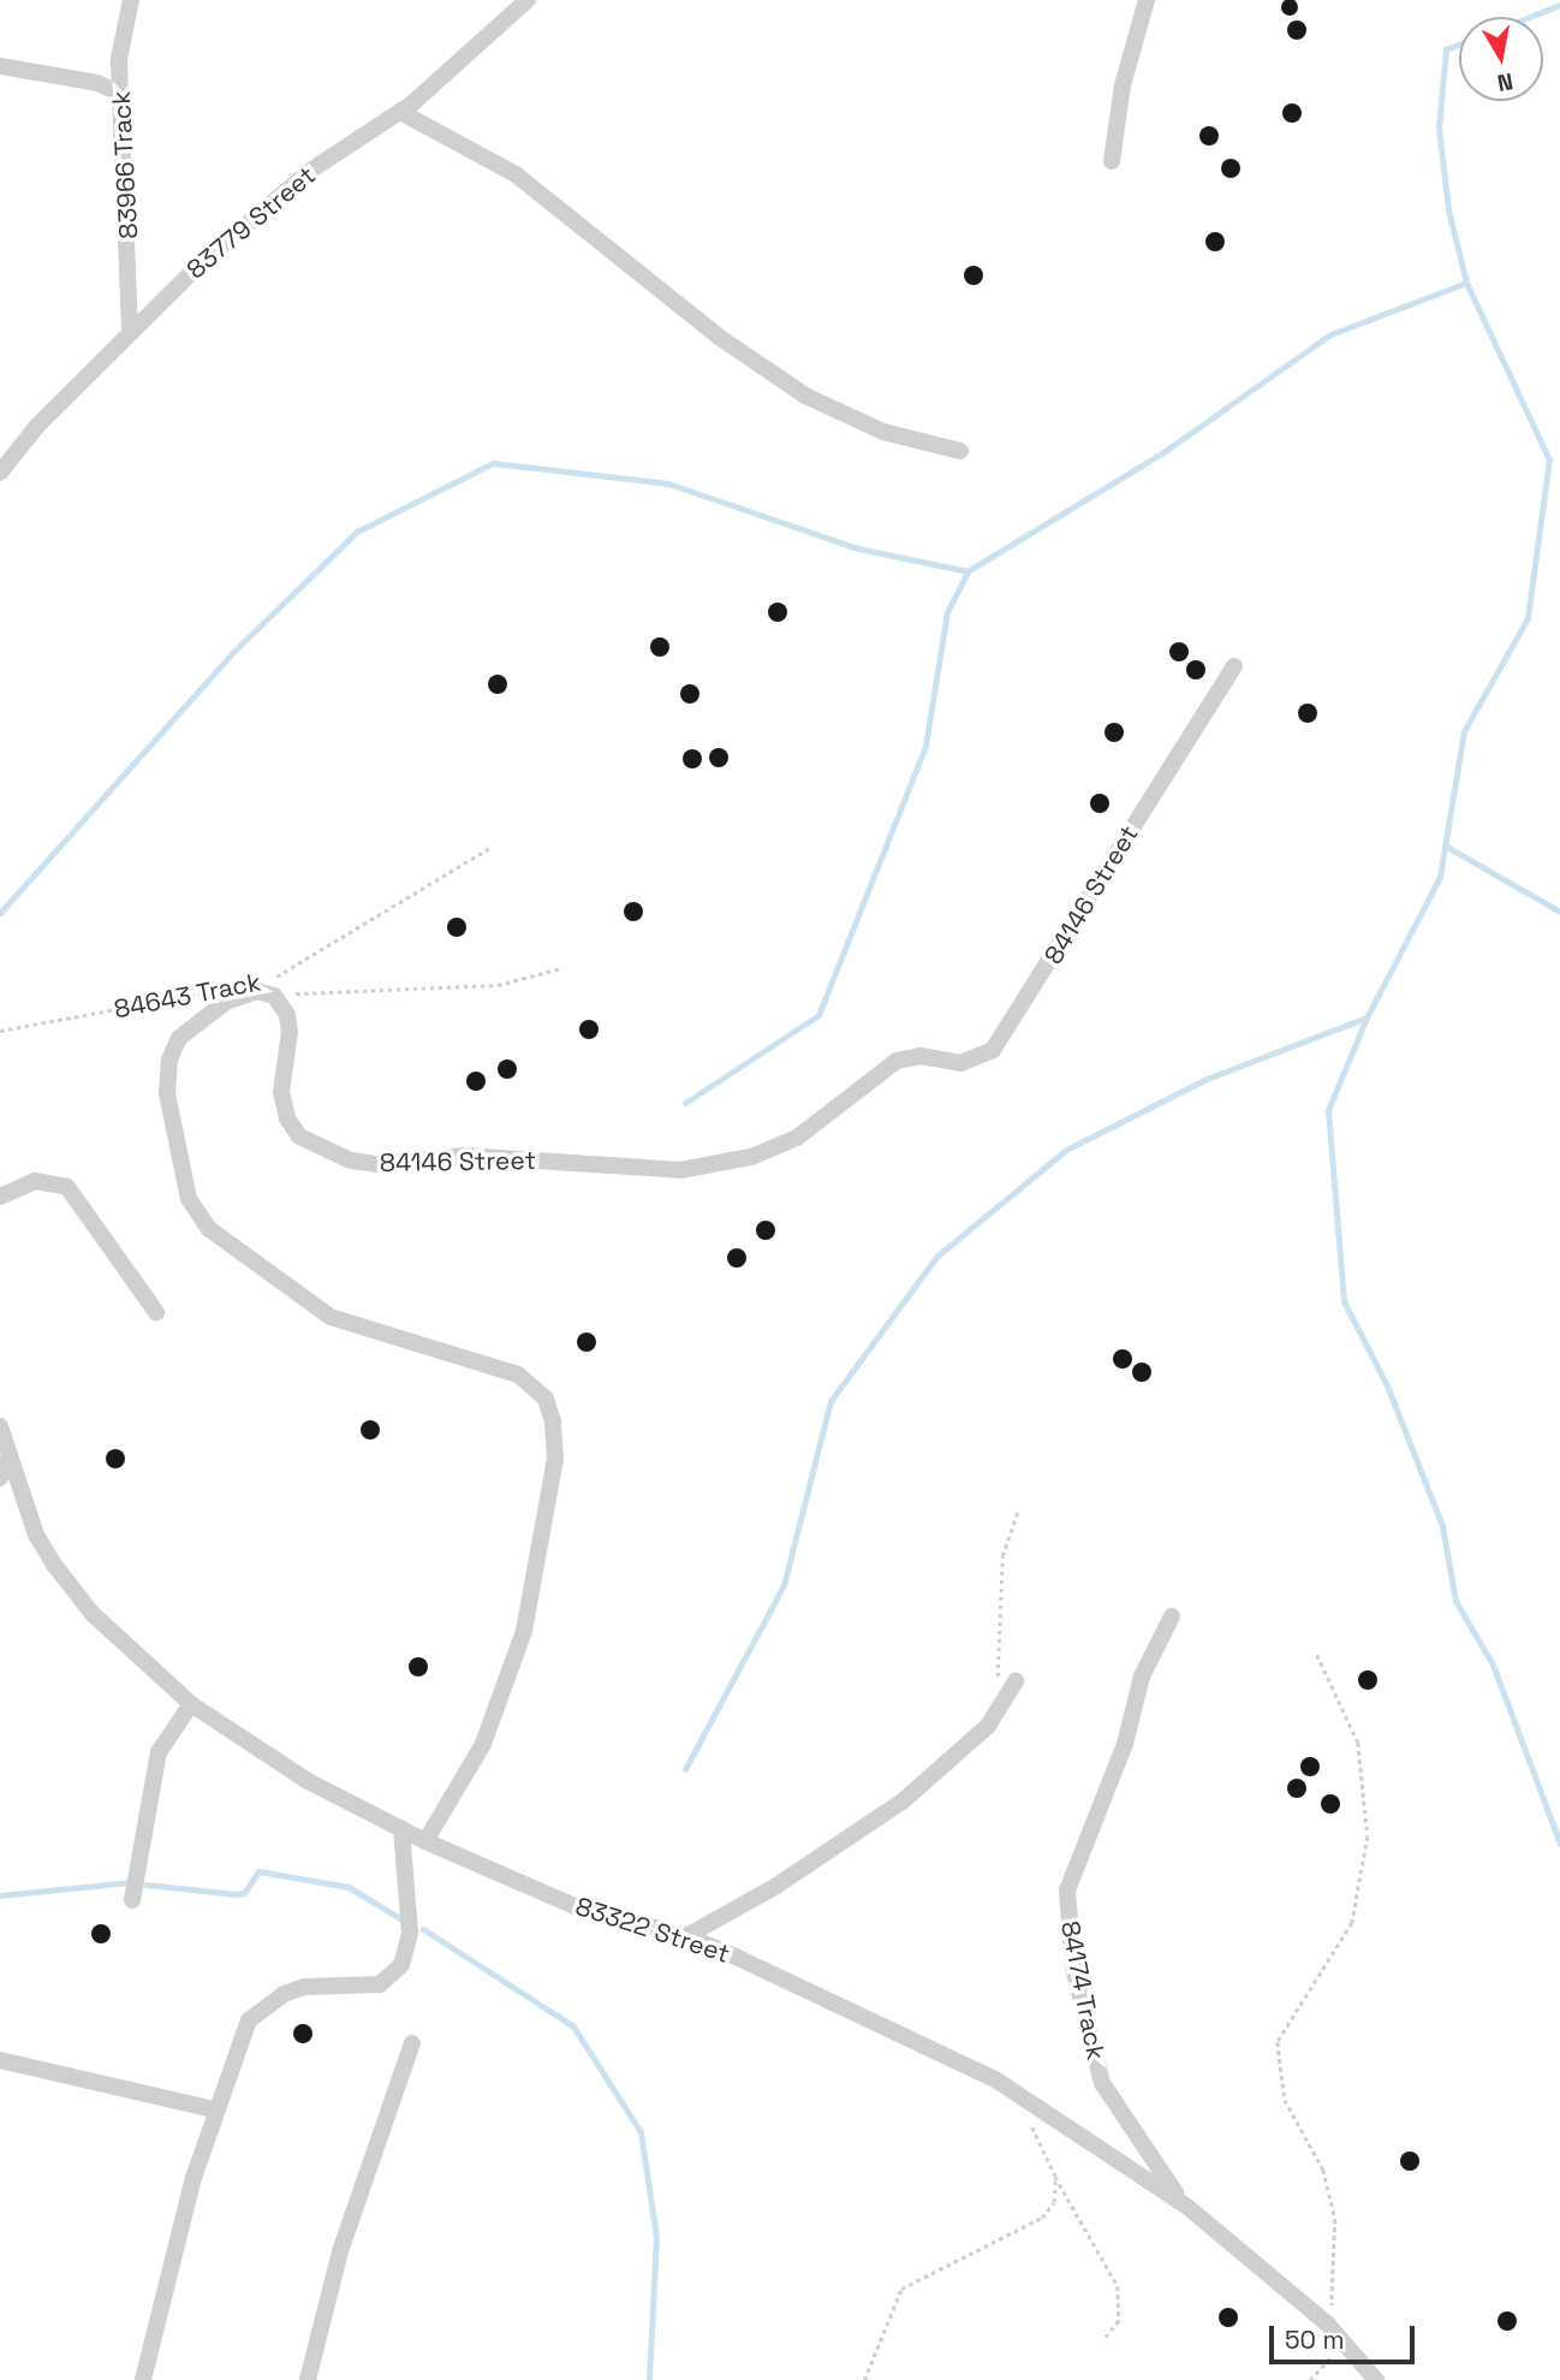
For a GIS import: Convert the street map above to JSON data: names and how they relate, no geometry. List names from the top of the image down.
{
  "streets": {
    "street": [
      "83966 Track",
      "83779 Street",
      "84146 Street",
      "83322 Street",
      "84174 Track"
    ],
    "path": ["84643 Track"]
  },
  "crossings": [
    ["83966 Track", "83779 Street"],
    ["83322 Street", "84174 Track"]
  ],
  "scale_bar": "50 m",
  "north": "bottom"
}
